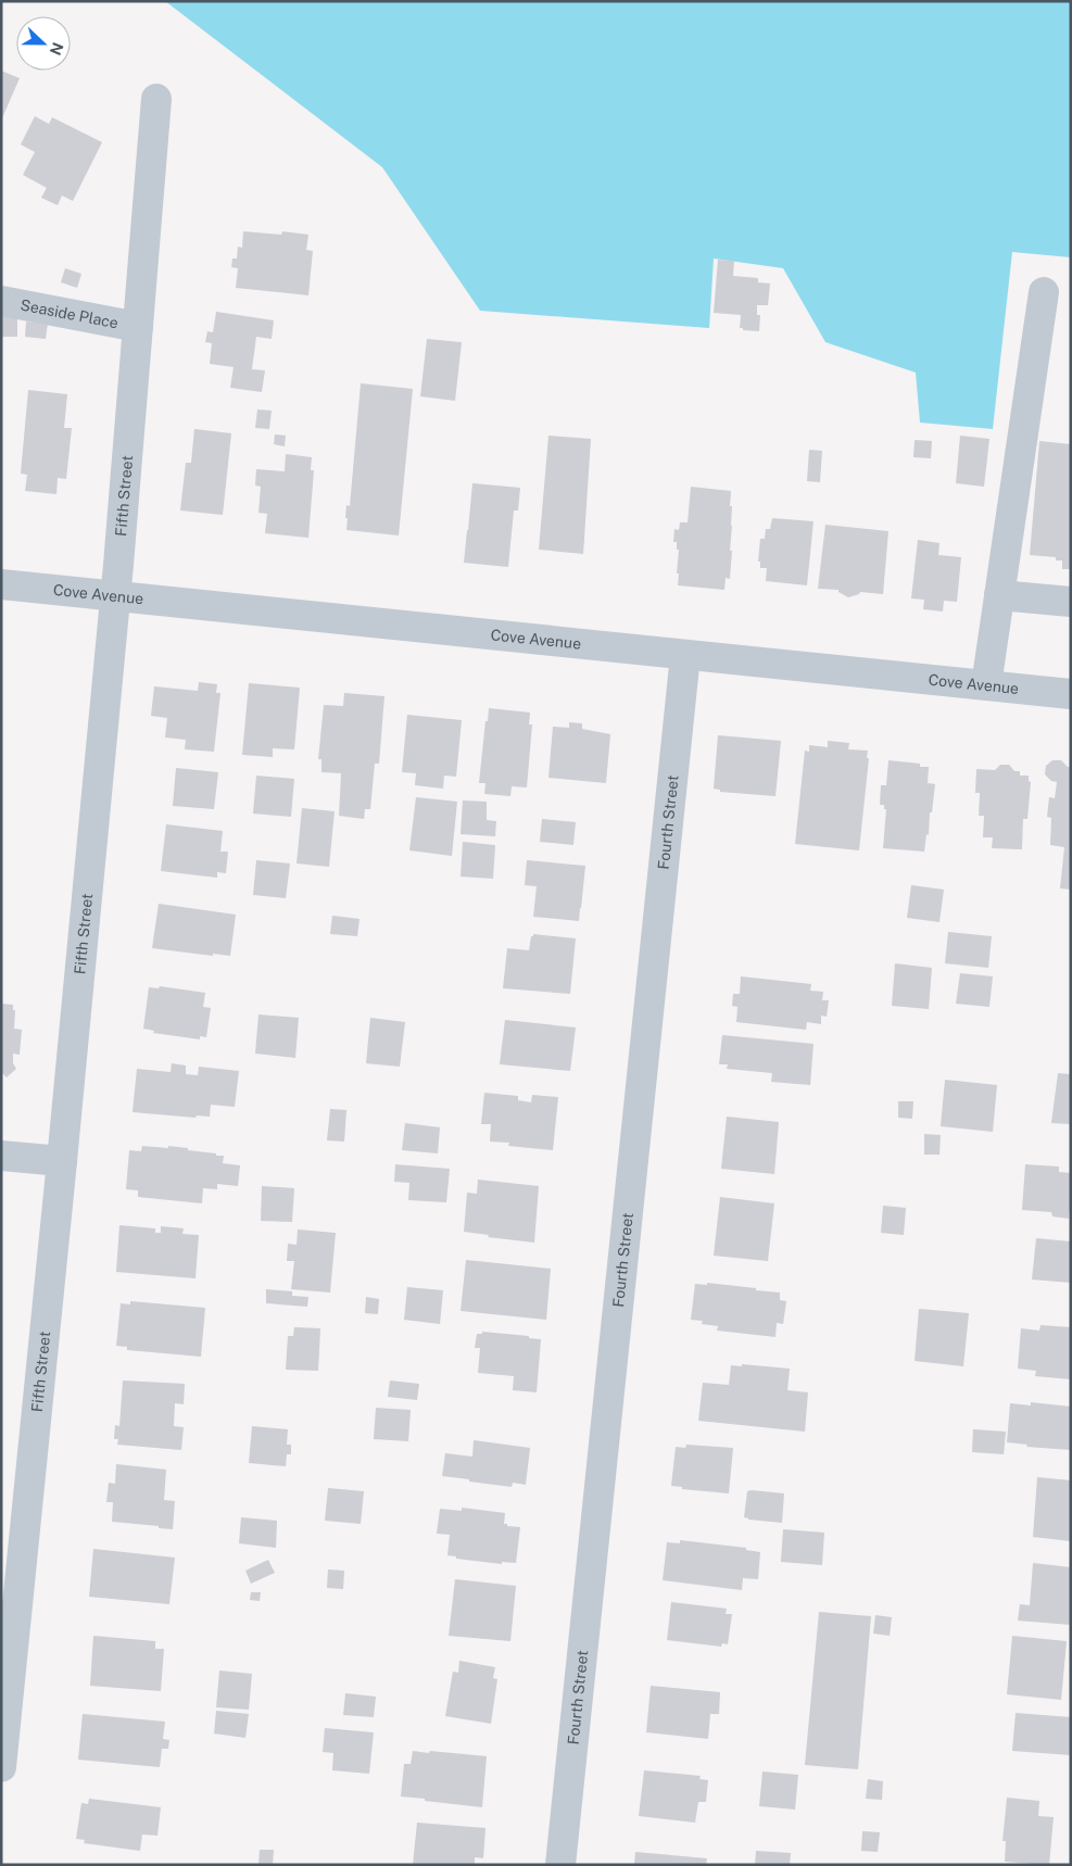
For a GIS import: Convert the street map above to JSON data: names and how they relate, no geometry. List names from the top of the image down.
{
  "streets": {
    "street": [
      "Seaside Place",
      "Fifth Street",
      "Cove Avenue",
      "Fourth Street"
    ]
  },
  "crossings": [
    ["Seaside Place", "Fifth Street"],
    ["Fifth Street", "Cove Avenue"],
    ["Cove Avenue", "Fourth Street"]
  ],
  "north": "right"
}
